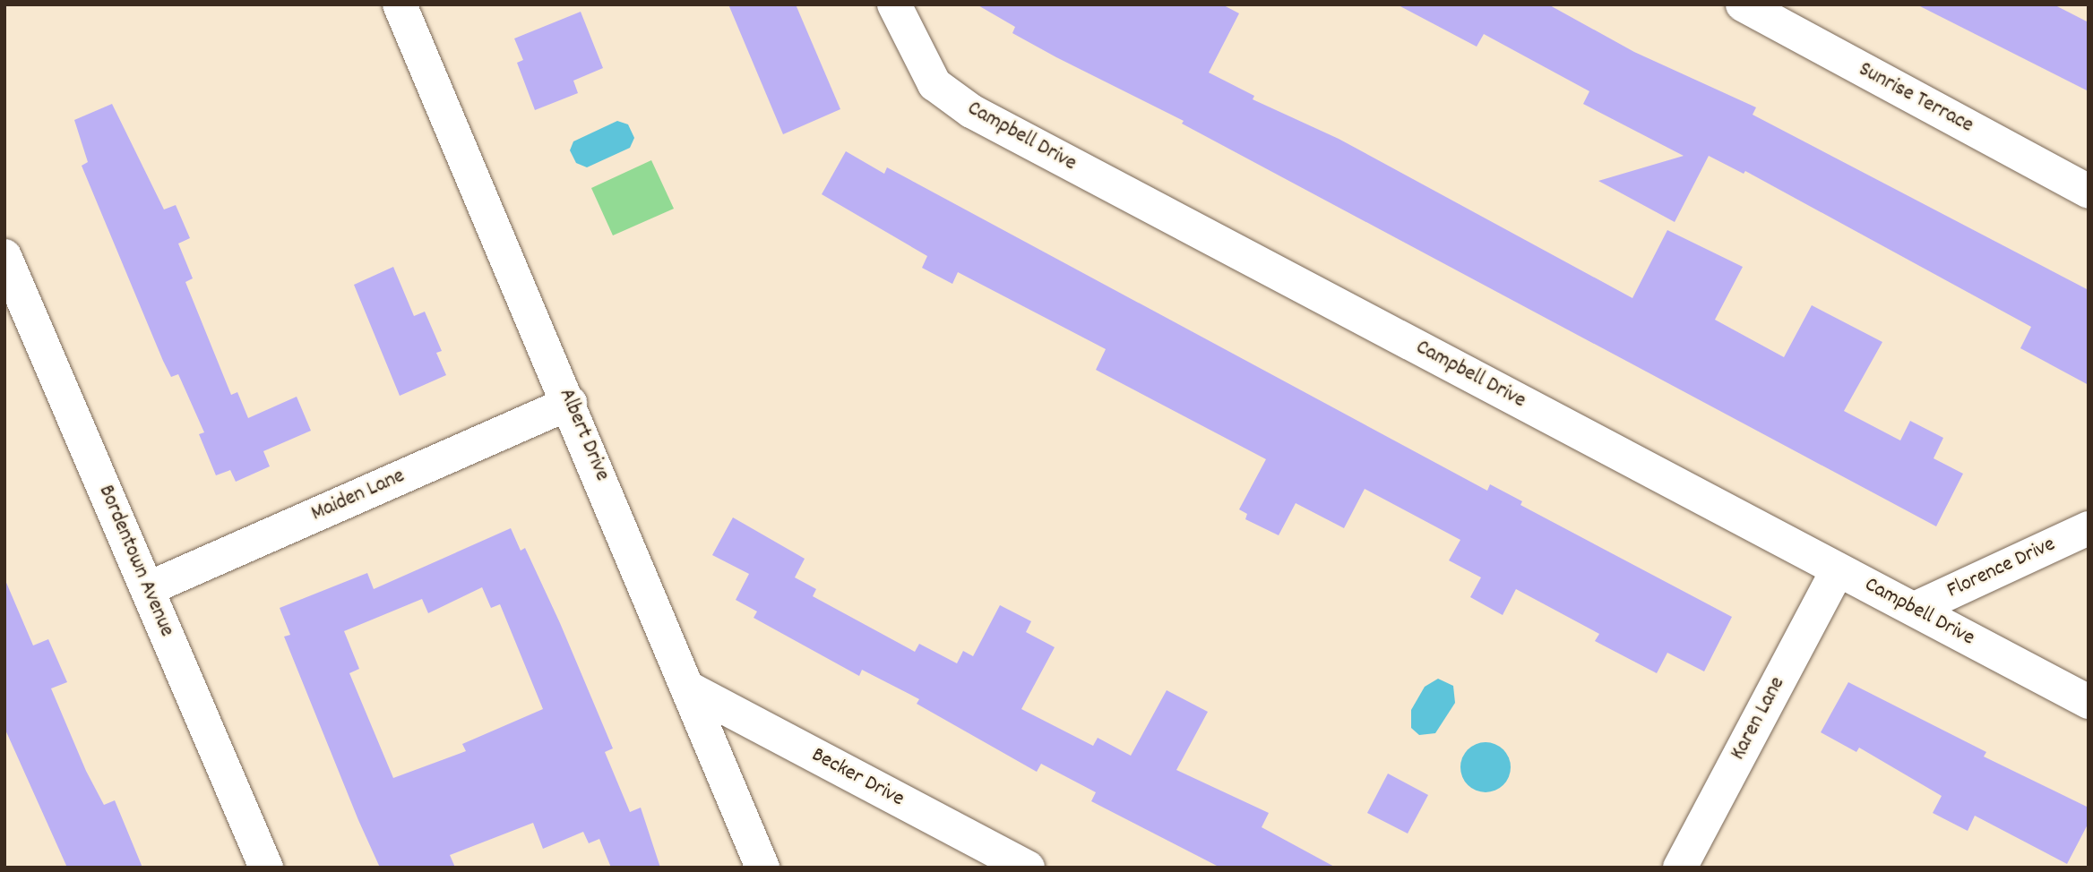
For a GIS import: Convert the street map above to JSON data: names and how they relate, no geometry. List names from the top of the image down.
{
  "streets": {
    "street": [
      "Sunrise Terrace",
      "Campbell Drive",
      "Albert Drive",
      "Maiden Lane",
      "Bordentown Avenue",
      "Florence Drive",
      "Karen Lane",
      "Becker Drive"
    ]
  },
  "crossings": [
    ["Campbell Drive", "Florence Drive"],
    ["Campbell Drive", "Karen Lane"],
    ["Albert Drive", "Maiden Lane"],
    ["Albert Drive", "Becker Drive"],
    ["Maiden Lane", "Bordentown Avenue"]
  ]
}
